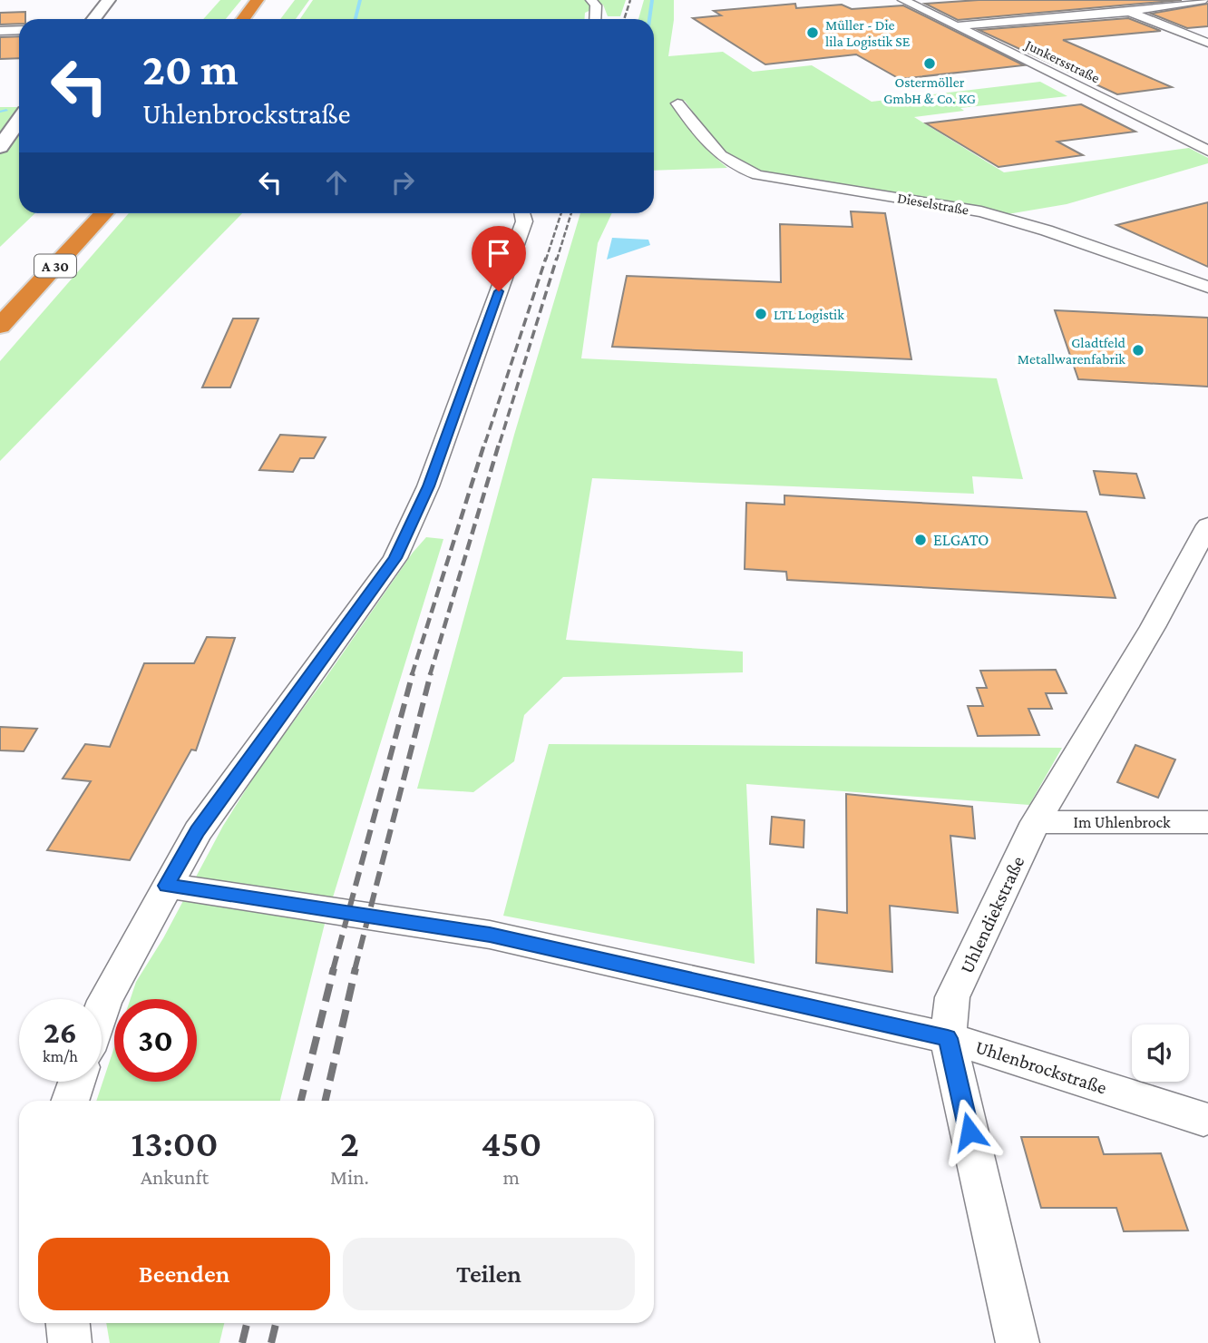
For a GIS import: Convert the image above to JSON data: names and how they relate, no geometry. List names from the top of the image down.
{
  "streets": {
    "highway": ["A 30"],
    "street": [
      "Junkersstraße",
      "Dieselstraße",
      "Im Uhlenbrock",
      "Uhlendiekstraße",
      "Uhlenbrockstraße"
    ]
  },
  "crossings": [
    ["Im Uhlenbrock", "Uhlendiekstraße"],
    ["Uhlendiekstraße", "Uhlenbrockstraße"]
  ],
  "places": [
    "Müller - Die lila Logistik SE",
    "Ostermöller GmbH & Co. KG",
    "LTL Logistik",
    "Gladtfeld Metallwarenfabrik",
    "ELGATO"
  ],
  "page": {
    "turn": ["20 m", "Uhlenbrockstraße"],
    "speed": "26 km/h",
    "limit": "30",
    "eta": [
      "13:00",
      "Ankunft",
      "2",
      "Min.",
      "450",
      "m"
    ],
    "buttons": ["Beenden", "Teilen"]
  }
}
